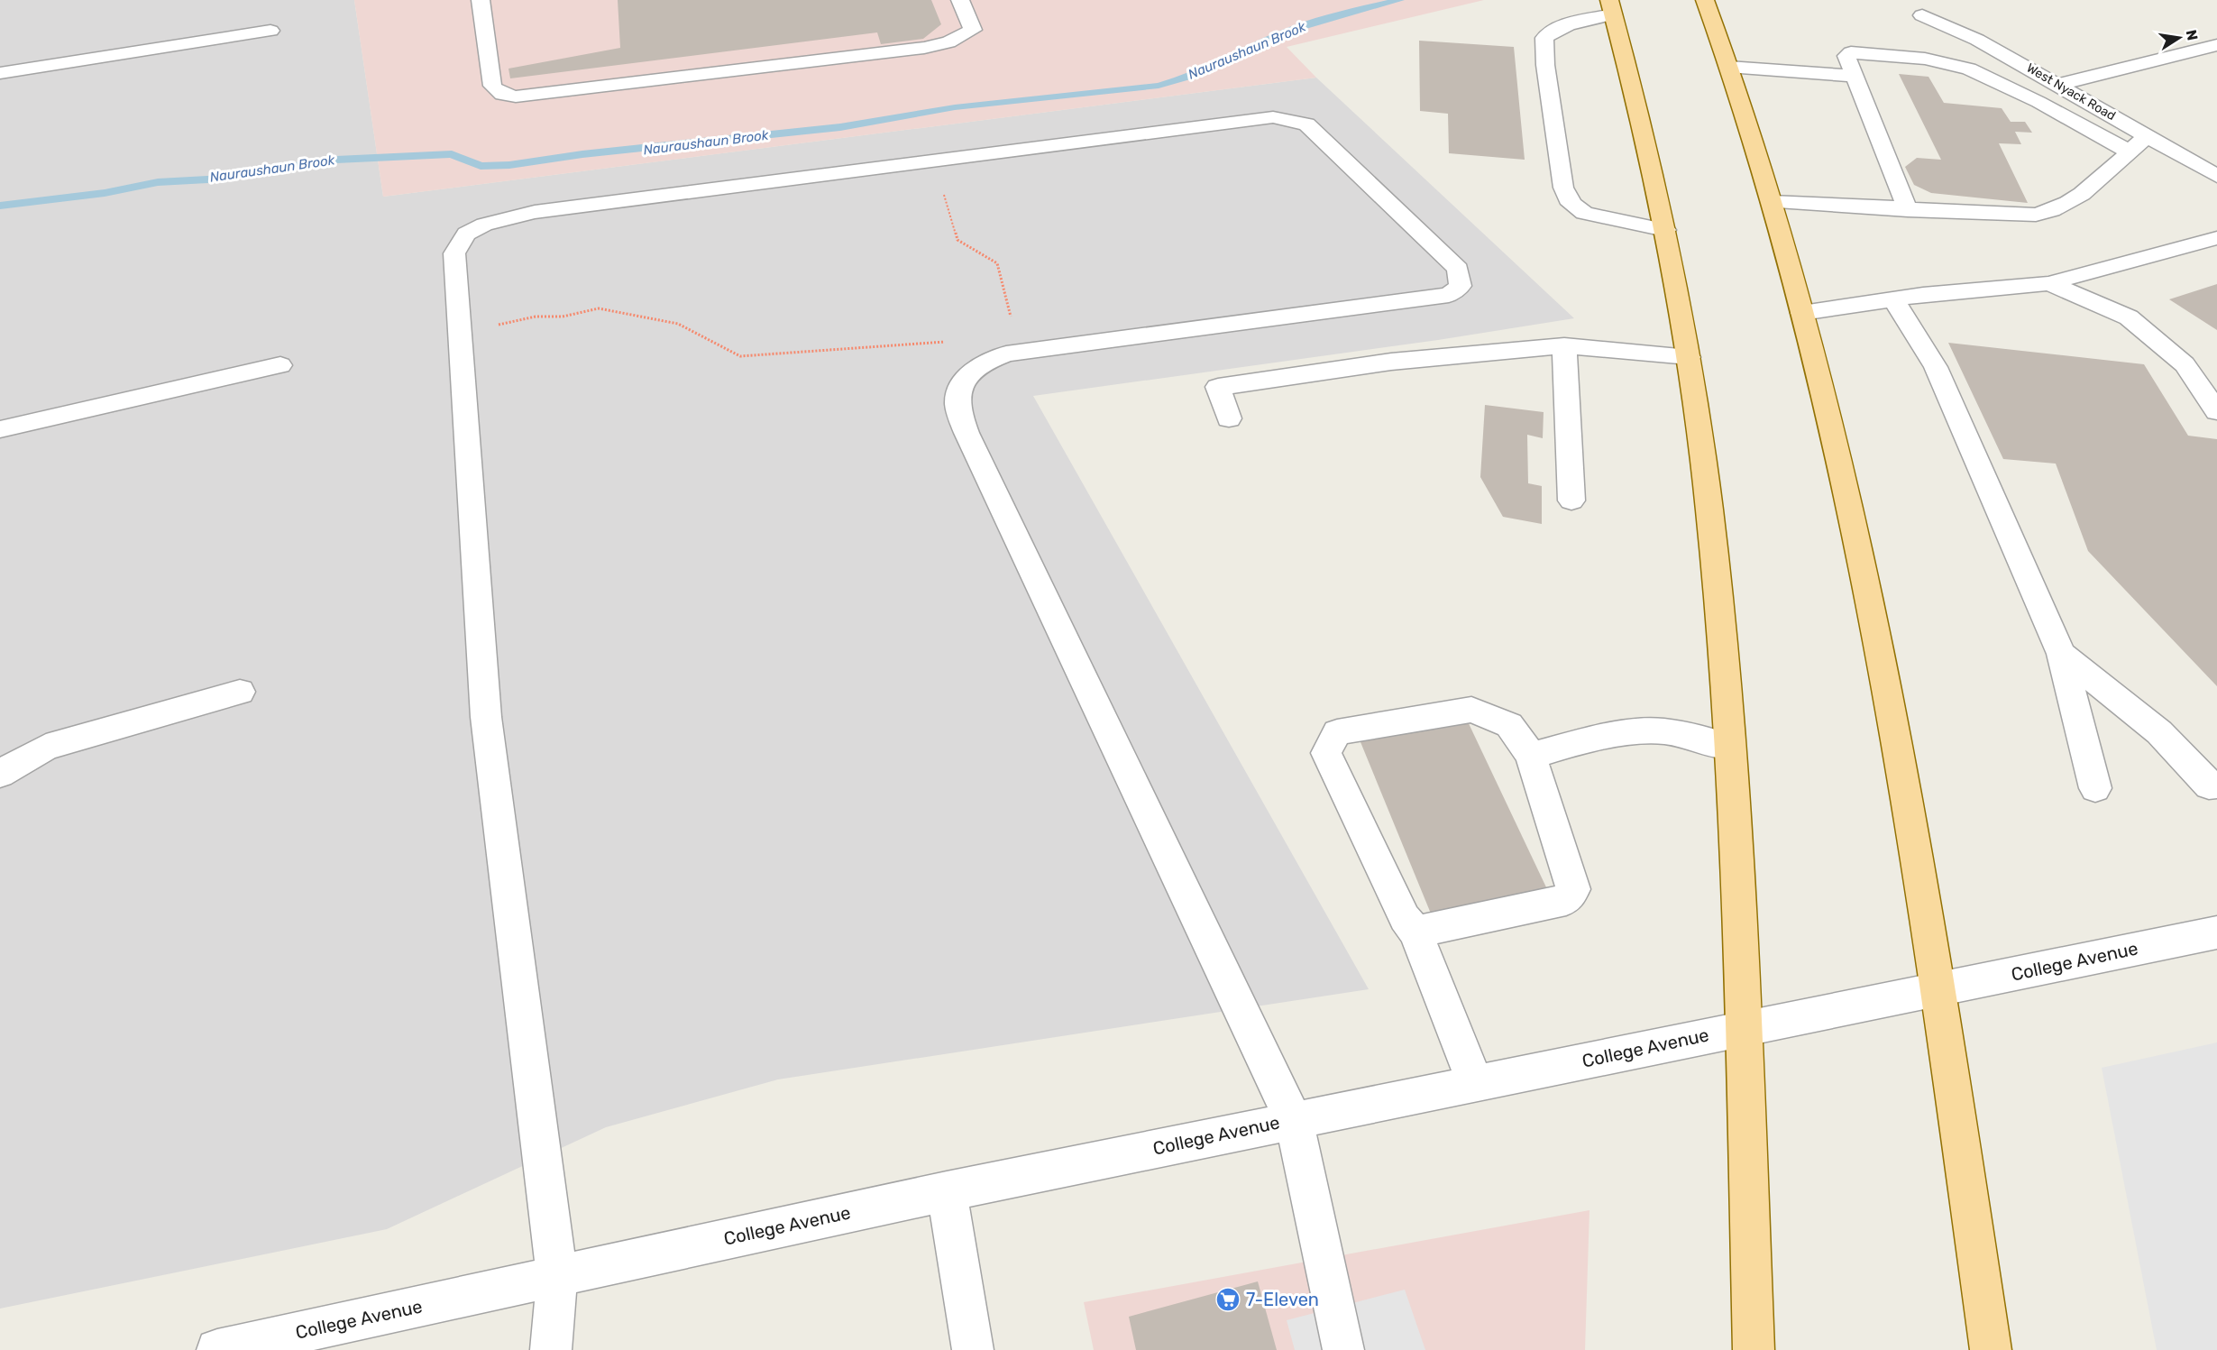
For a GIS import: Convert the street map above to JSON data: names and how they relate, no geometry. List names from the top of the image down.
{
  "streets": {
    "street": ["West Nyack Road", "College Avenue"]
  },
  "water": ["Nauraushaun Brook"],
  "places": {
    "supermarket": ["7-Eleven"]
  },
  "north": "right"
}
